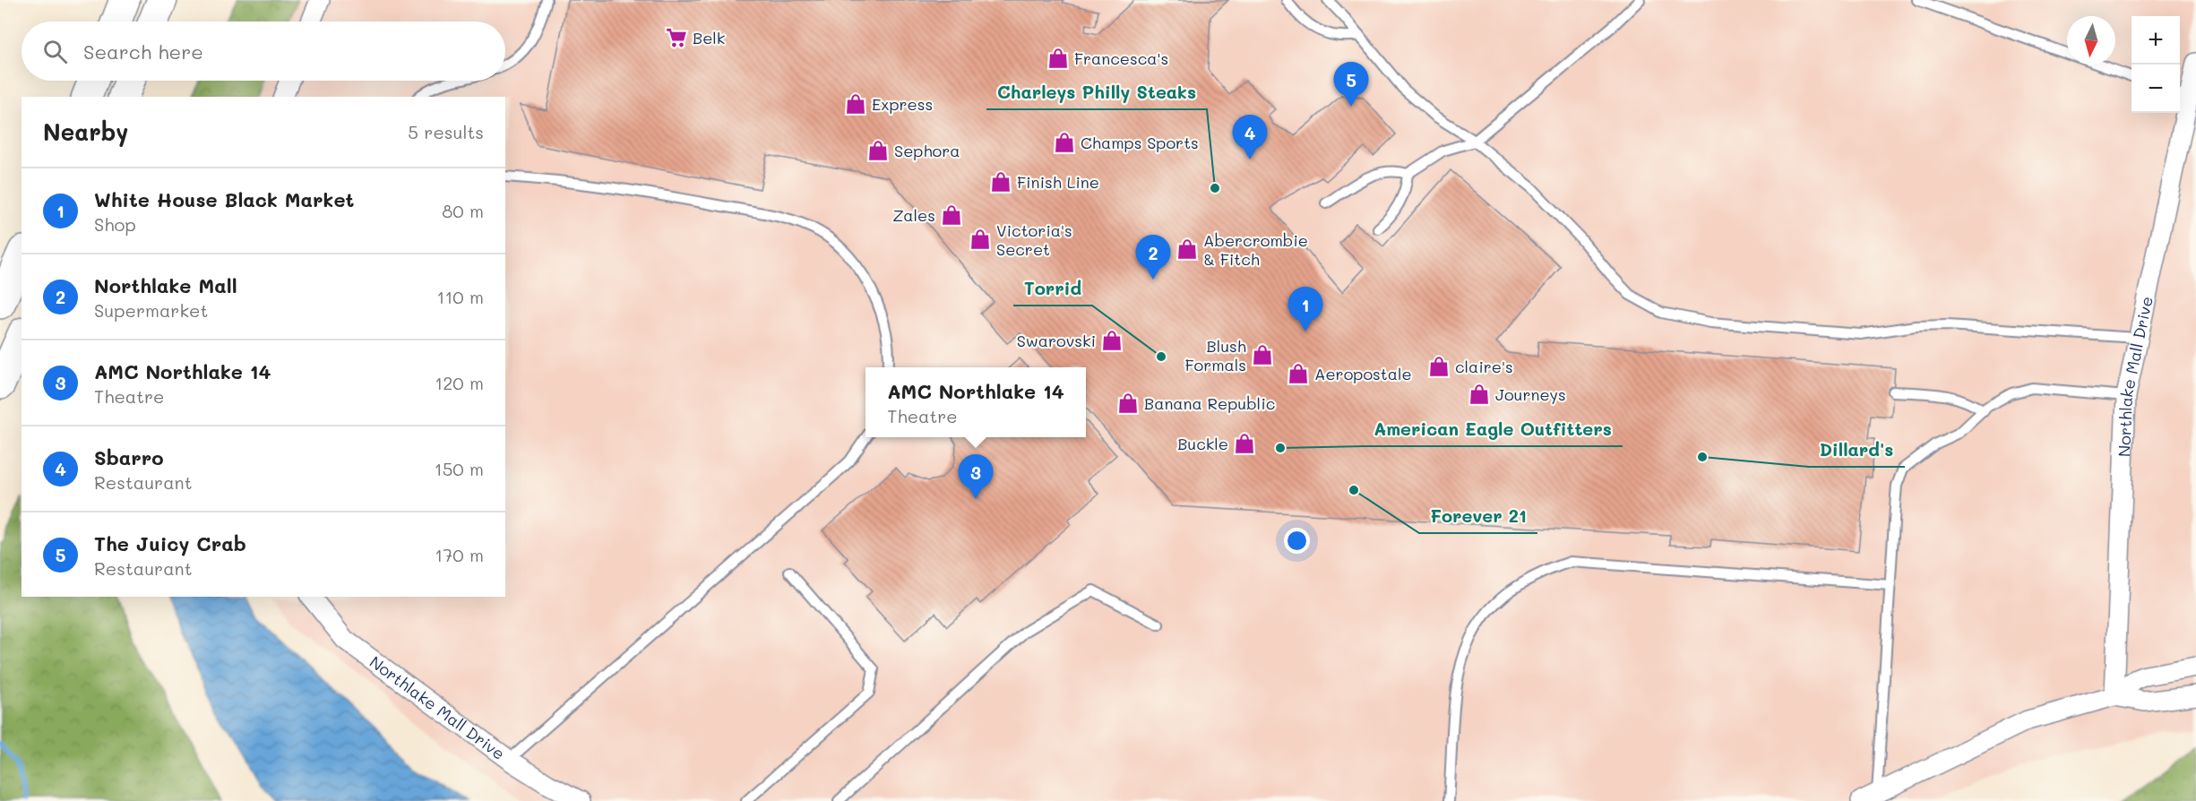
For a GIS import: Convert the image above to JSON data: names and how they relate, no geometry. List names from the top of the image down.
{
  "streets": {
    "street": ["Northlake Mall Drive"]
  },
  "places": {
    "supermarket": ["Belk"],
    "shop": [
      "Francesca's",
      "Express",
      "Champs Sports",
      "Sephora",
      "Finish Line",
      "Zales",
      "Victoria's Secret",
      "Abercrombie & Fitch",
      "Swarovski",
      "Blush Formals",
      "claire's",
      "Aeropostale",
      "Journeys",
      "Banana Republic",
      "Buckle"
    ],
    "other": [
      "Charleys Philly Steaks",
      "Torrid",
      "American Eagle Outfitters",
      "Dillard's",
      "Forever 21"
    ]
  },
  "north": "bottom",
  "page": {
    "map_buttons": ["+", "−"],
    "search": "Search here",
    "pins": [
      "5",
      "4",
      "2",
      "1",
      "3"
    ],
    "heading": ["Nearby", "5 results"],
    "list": [
      {
        "mark": "1",
        "name": "White House Black Market",
        "note": "Shop",
        "value": "80 m"
      },
      {
        "mark": "2",
        "name": "Northlake Mall",
        "note": "Supermarket",
        "value": "110 m"
      },
      {
        "mark": "3",
        "name": "AMC Northlake 14",
        "note": "Theatre",
        "value": "120 m"
      },
      {
        "mark": "4",
        "name": "Sbarro",
        "note": "Restaurant",
        "value": "150 m"
      },
      {
        "mark": "5",
        "name": "The Juicy Crab",
        "note": "Restaurant",
        "value": "170 m"
      }
    ],
    "popup": ["AMC Northlake 14", "Theatre"]
  }
}
